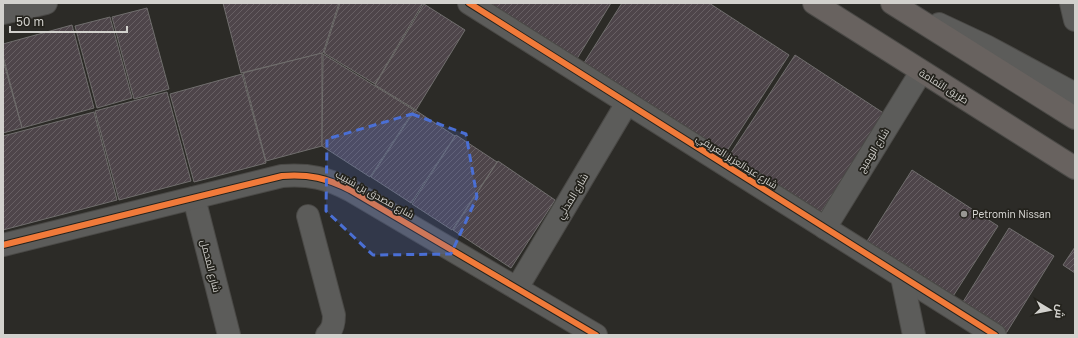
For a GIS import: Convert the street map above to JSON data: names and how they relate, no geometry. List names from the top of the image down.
{
  "streets": {
    "main road": ["طريق الثمامة"],
    "street": [
      "شارع الهميج",
      "شارع عبدالعزيز العريفي",
      "شارع مصدق بن شبيب",
      "شارع المدني",
      "شارع المحمل"
    ]
  },
  "crossings": [
    ["طريق الثمامة", "شارع الهميج"],
    ["شارع الهميج", "شارع عبدالعزيز العريفي"],
    ["شارع عبدالعزيز العريفي", "شارع المدني"],
    ["شارع مصدق بن شبيب", "شارع المدني"],
    ["شارع مصدق بن شبيب", "شارع المحمل"]
  ],
  "places": ["Petromin Nissan"],
  "scale_bar": "50 m",
  "north": "right"
}
